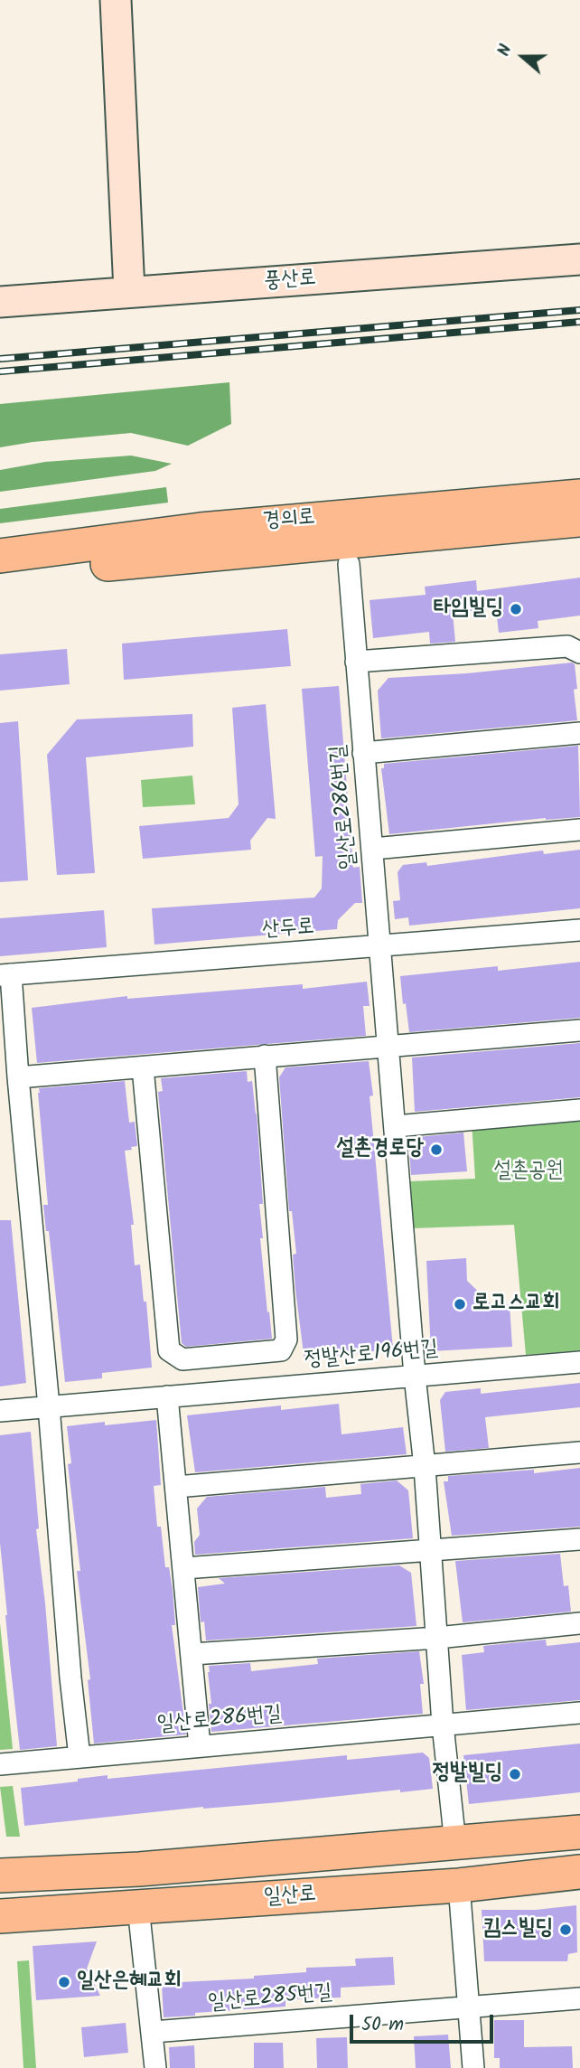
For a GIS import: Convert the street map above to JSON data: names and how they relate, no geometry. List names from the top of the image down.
{
  "streets": {
    "main road": ["경의로", "일산로"],
    "street": [
      "풍산로",
      "일산로286번길",
      "산두로",
      "정발산로196번길",
      "일산로285번길"
    ]
  },
  "crossings": [
    ["일산로286번길", "산두로"],
    ["일산로286번길", "정발산로196번길"],
    ["일산로286번길", "일산로"]
  ],
  "parks": ["설촌공원"],
  "places": [
    "타임빌딩",
    "설촌경로당",
    "로고스교회",
    "정발빌딩",
    "킴스빌딩",
    "일산은혜교회"
  ],
  "scale_bar": "50 m",
  "north": "left"
}
